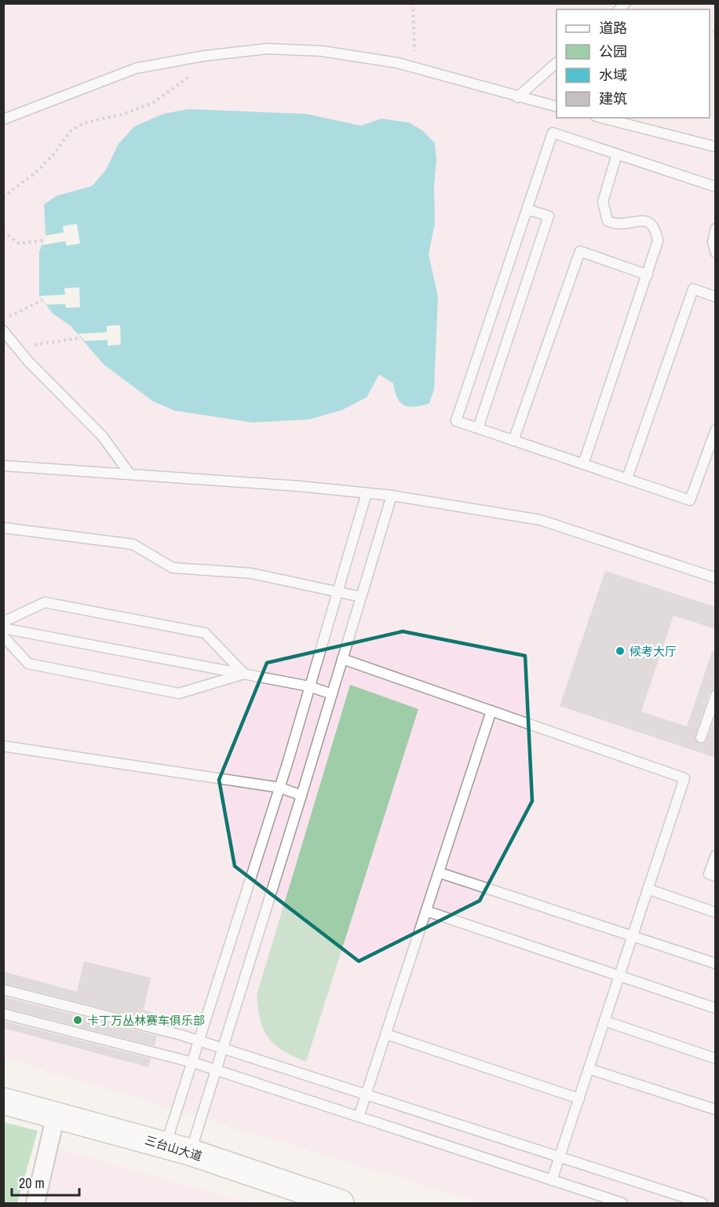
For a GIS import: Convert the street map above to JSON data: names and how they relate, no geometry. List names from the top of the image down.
{
  "streets": {
    "main road": ["三台山大道"]
  },
  "places": ["候考大厅", "卡丁万丛林赛车俱乐部"],
  "legend": [
    "道路",
    "公园",
    "水域",
    "建筑"
  ],
  "scale_bar": "20 m"
}
